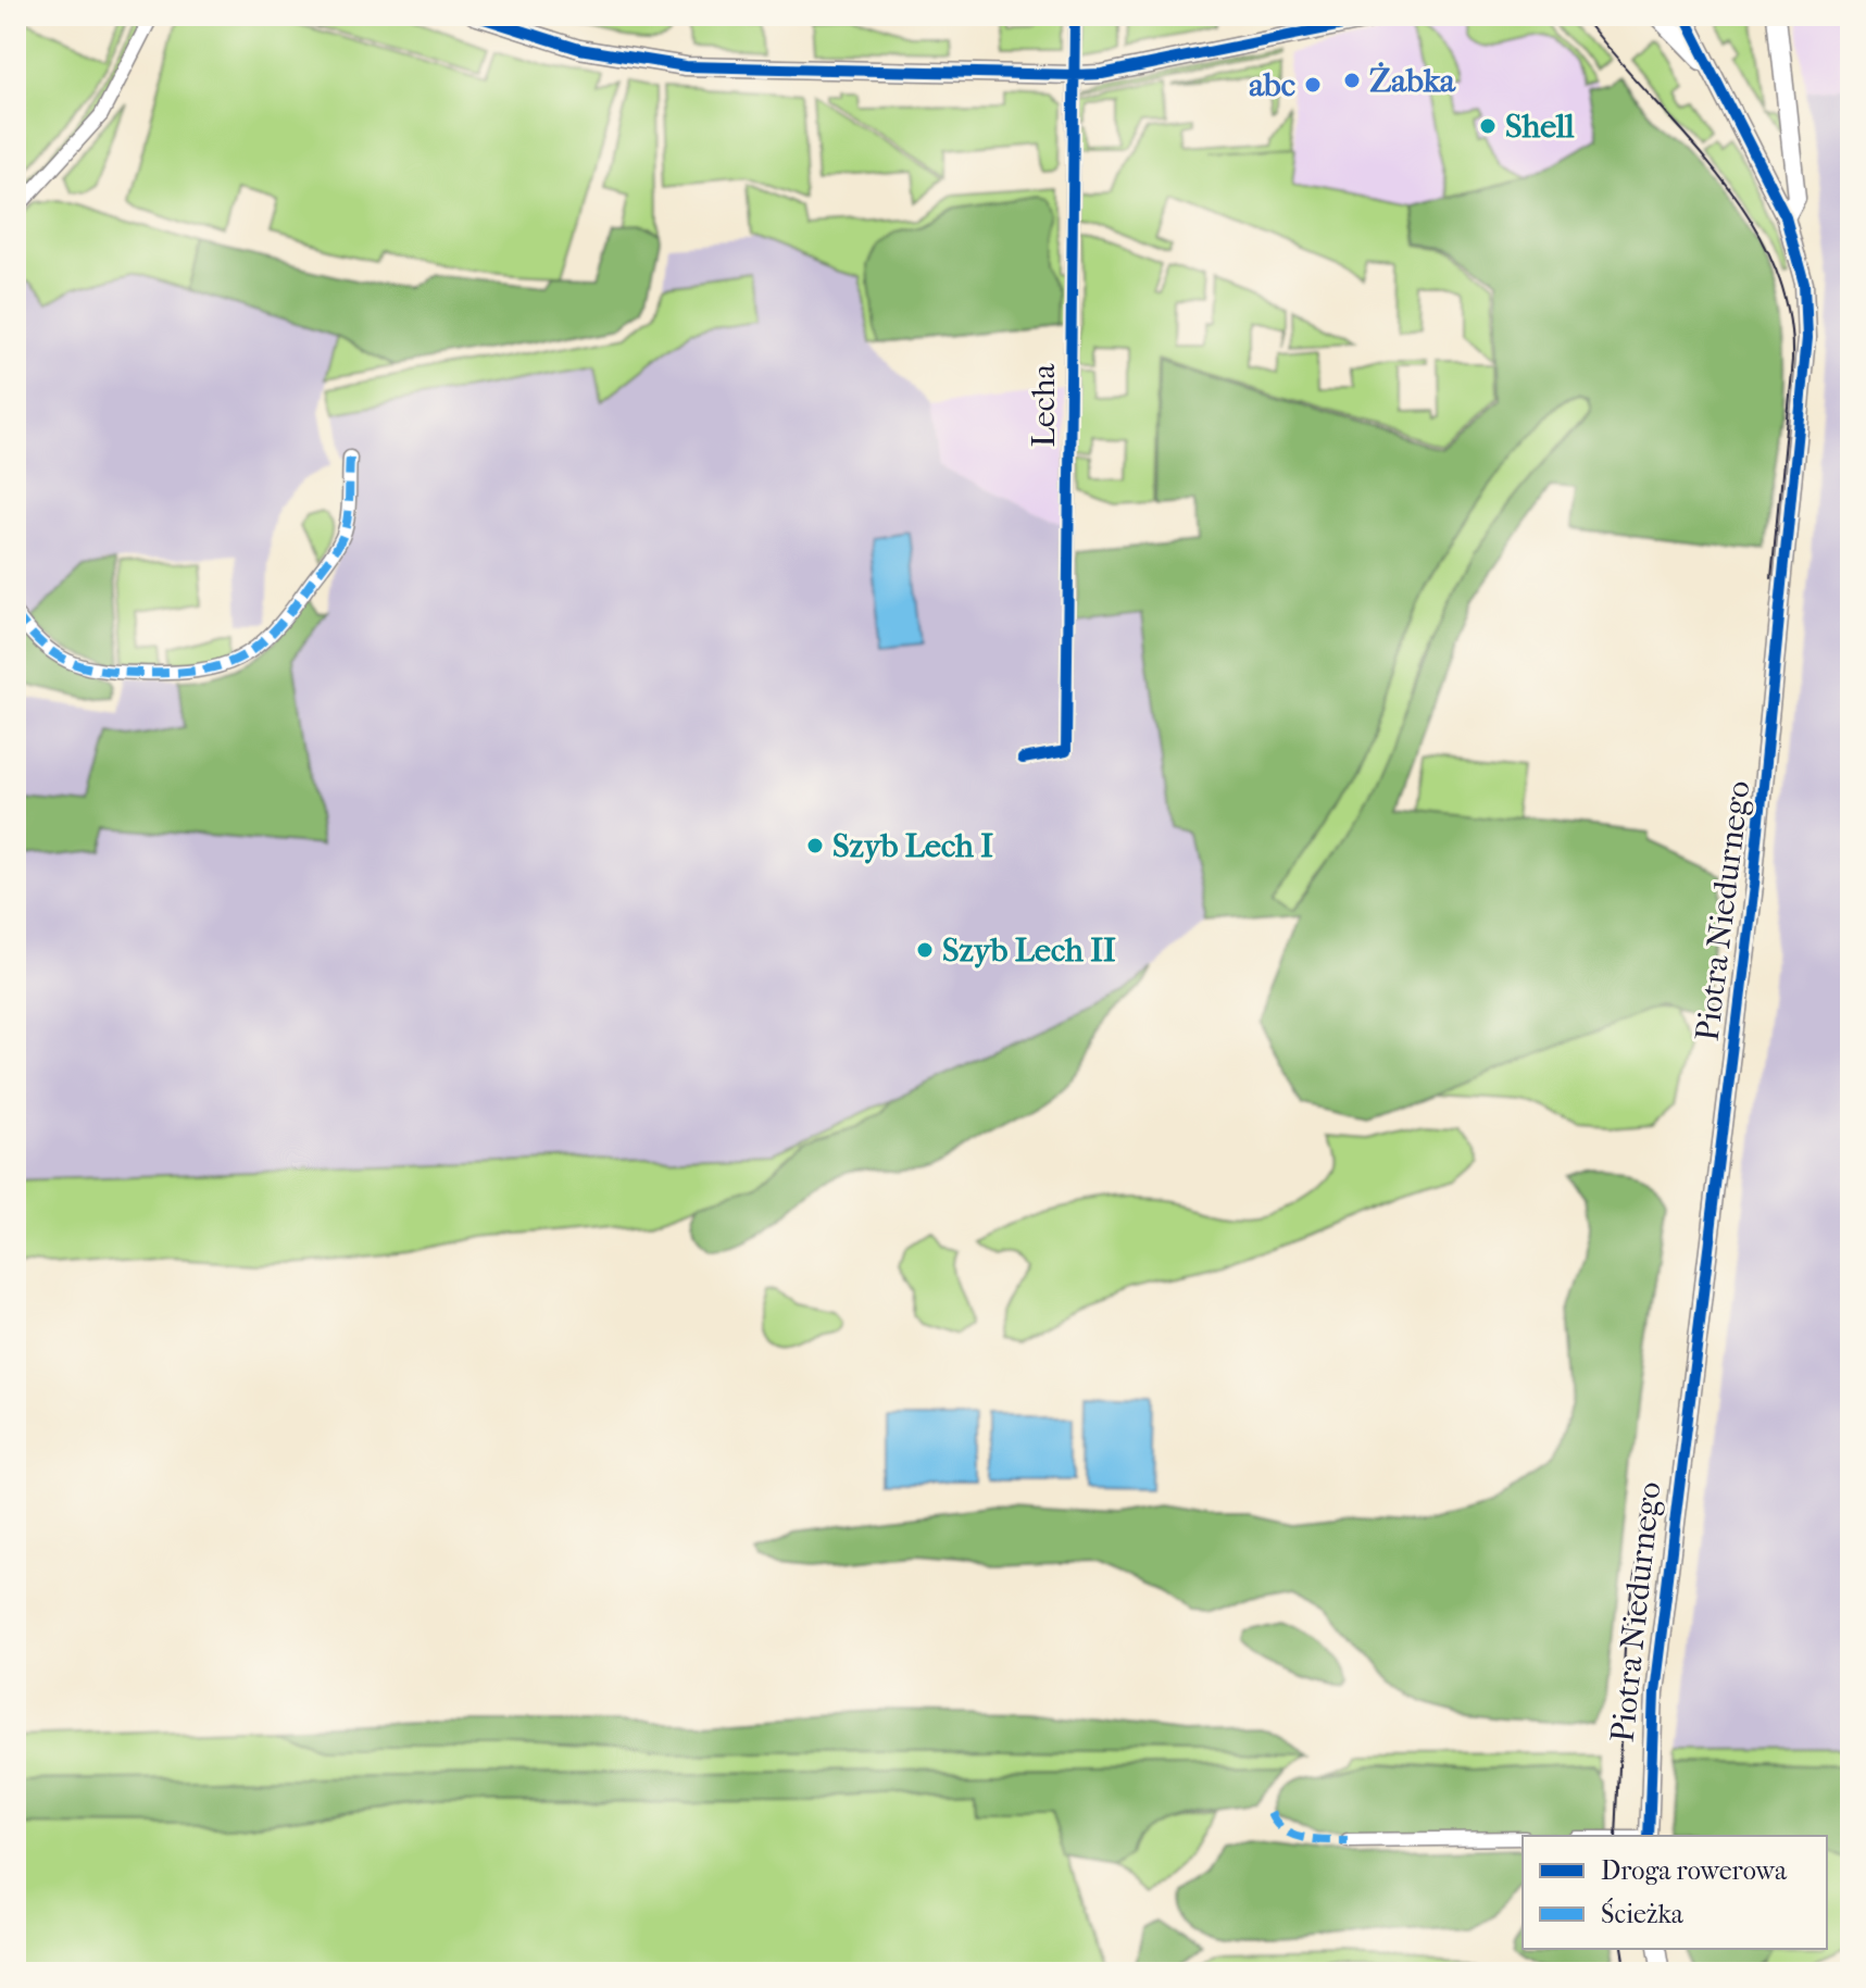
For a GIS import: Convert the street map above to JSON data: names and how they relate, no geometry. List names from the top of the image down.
{
  "streets": {
    "street": ["Lecha", "Piotra Niedurnego"]
  },
  "places": [
    "Żabka",
    "abc",
    "Shell",
    "Szyb Lech I",
    "Szyb Lech II"
  ],
  "legend": ["Droga rowerowa", "Ścieżka"]
}
